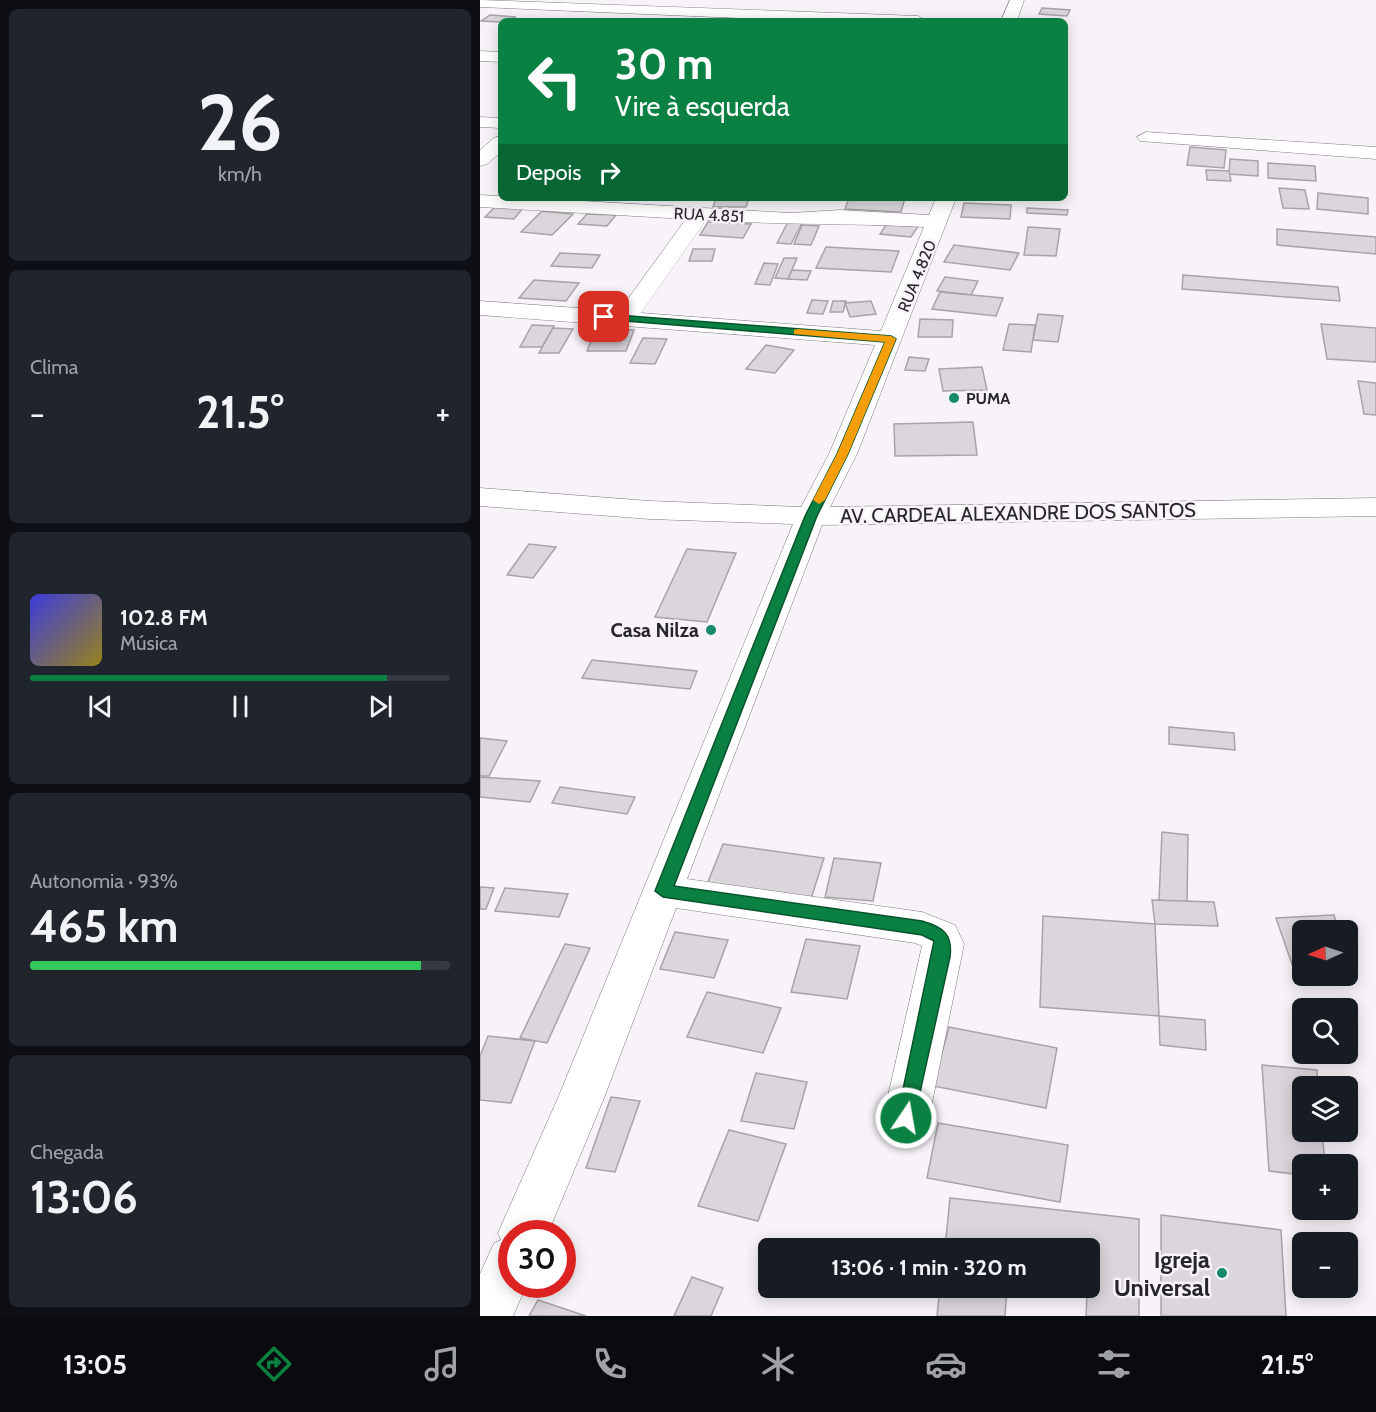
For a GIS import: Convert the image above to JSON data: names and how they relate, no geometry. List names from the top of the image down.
{
  "streets": {
    "street": ["RUA 4.851", "RUA 4.820", "AV. CARDEAL ALEXANDRE DOS SANTOS"]
  },
  "crossings": [
    ["RUA 4.851", "RUA 4.820"],
    ["RUA 4.820", "AV. CARDEAL ALEXANDRE DOS SANTOS"]
  ],
  "places": ["PUMA", "Casa Nilza", "Igreja Universal"],
  "north": "left",
  "page": {
    "tile": [
      ["26", "km/h"],
      "Clima",
      ["Autonomia · 93%", "465 km"],
      ["Chegada", "13:06"]
    ],
    "turn": ["30 m", "Vire à esquerda"],
    "then": "Depois",
    "heat": ["−", "21.5°", "+"],
    "song": ["102.8 FM", "Música"],
    "map_buttons": ["+", "−"],
    "limit": "30",
    "trip": "13:06 · 1 min · 320 m",
    "tabs": ["13:05", "21.5°"]
  }
}
